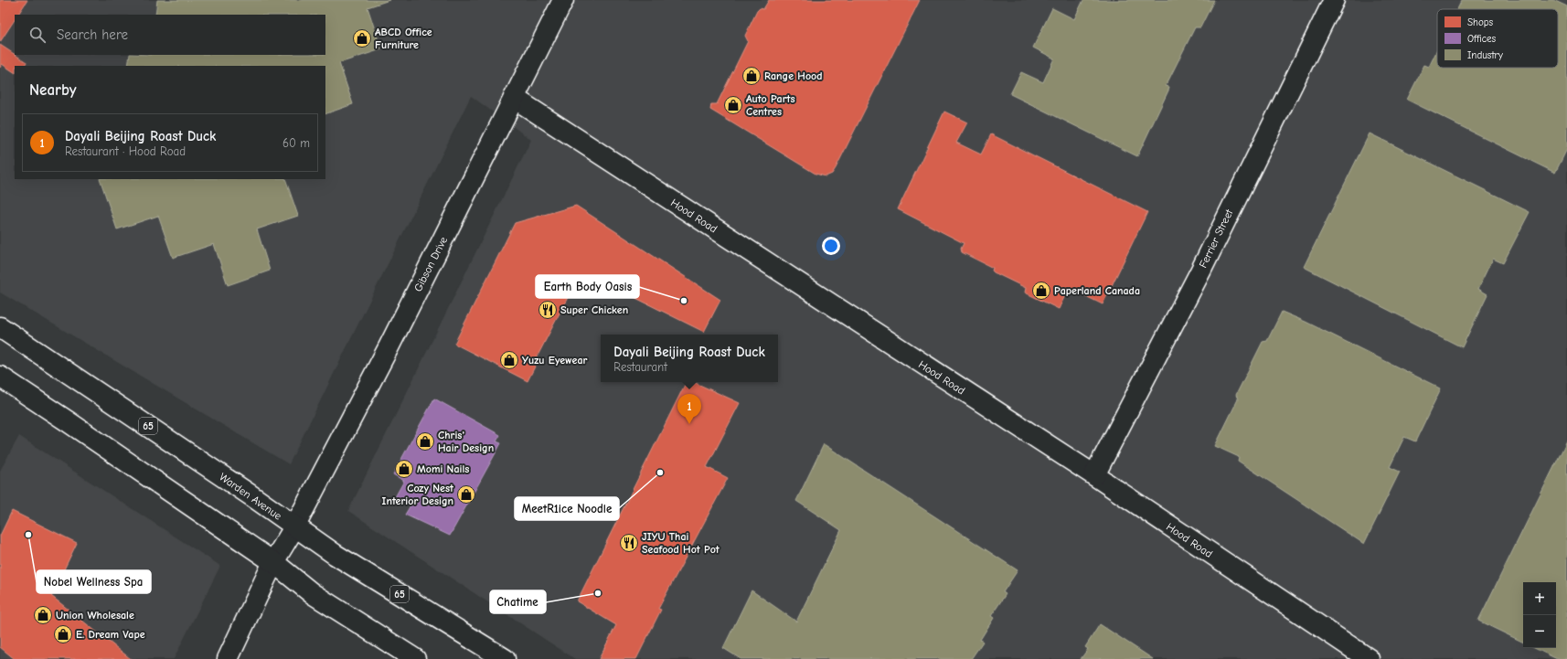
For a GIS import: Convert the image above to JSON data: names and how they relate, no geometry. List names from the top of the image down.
{
  "streets": {
    "street": [
      "Hood Road",
      "Ferrier Street",
      "Gibson Drive",
      "65",
      "Warden Avenue"
    ]
  },
  "crossings": [
    ["Hood Road", "Ferrier Street"],
    ["Hood Road", "Gibson Drive"],
    ["Gibson Drive", "Warden Avenue"]
  ],
  "places": {
    "shop": [
      "ABCD Office Furniture",
      "Range Hood",
      "Auto Parts Centres",
      "Paperland Canada",
      "Yuzu Eyewear",
      "Chris' Hair Design",
      "Momi Nails",
      "Cozy Nest Interior Design",
      "Union Wholesale",
      "E. Dream Vape"
    ],
    "other": [
      "Earth Body Oasis",
      "MeetR1ice Noodle",
      "Nobel Wellness Spa",
      "Chatime"
    ],
    "restaurant": ["Super Chicken", "JIYU Thai Seafood Hot Pot"]
  },
  "legend": ["Shops", "Offices", "Industry"],
  "page": {
    "search": "Search here",
    "heading": "Nearby",
    "list": [
      {
        "mark": "1",
        "name": "Dayali Beijing Roast Duck",
        "note": "Restaurant · Hood Road",
        "value": "60 m"
      }
    ],
    "popup": ["Dayali Beijing Roast Duck", "Restaurant"],
    "pins": "1",
    "map_buttons": ["+", "−"]
  }
}
